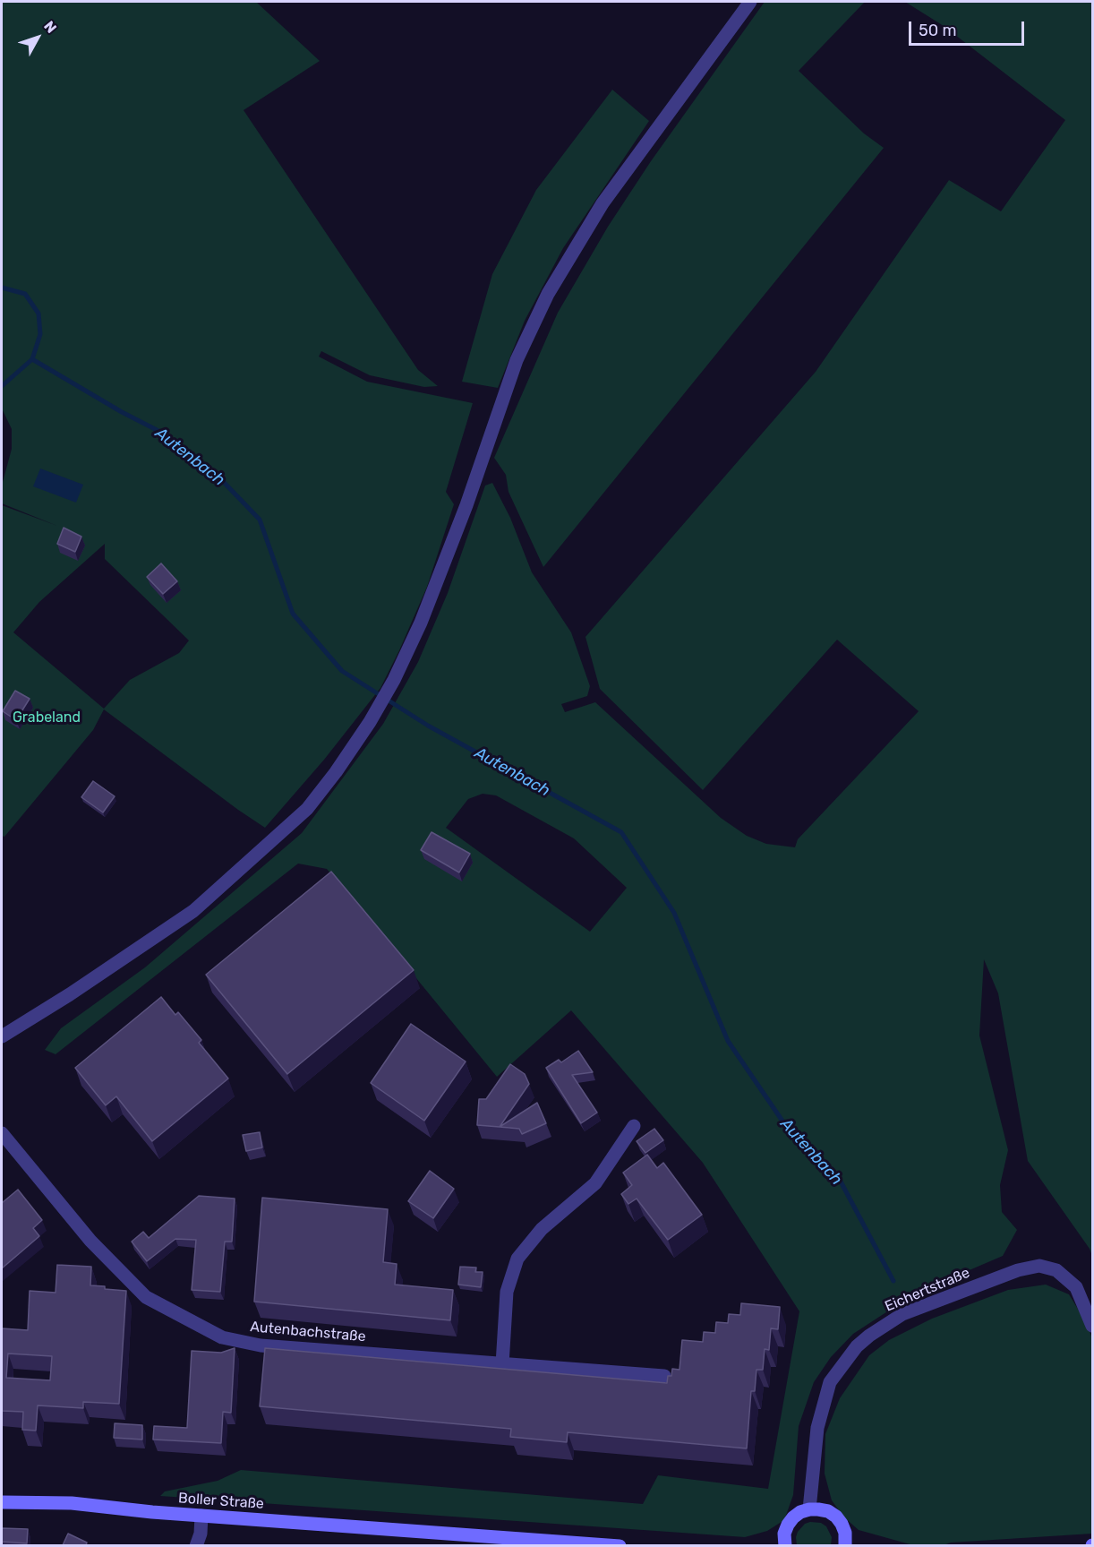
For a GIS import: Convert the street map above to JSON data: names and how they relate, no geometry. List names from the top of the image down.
{
  "streets": {
    "main road": ["Boller Straße"],
    "street": ["Eichertstraße", "Autenbachstraße"]
  },
  "water": ["Autenbach"],
  "parks": ["Grabeland"],
  "scale_bar": "50 m",
  "north": "top right"
}
